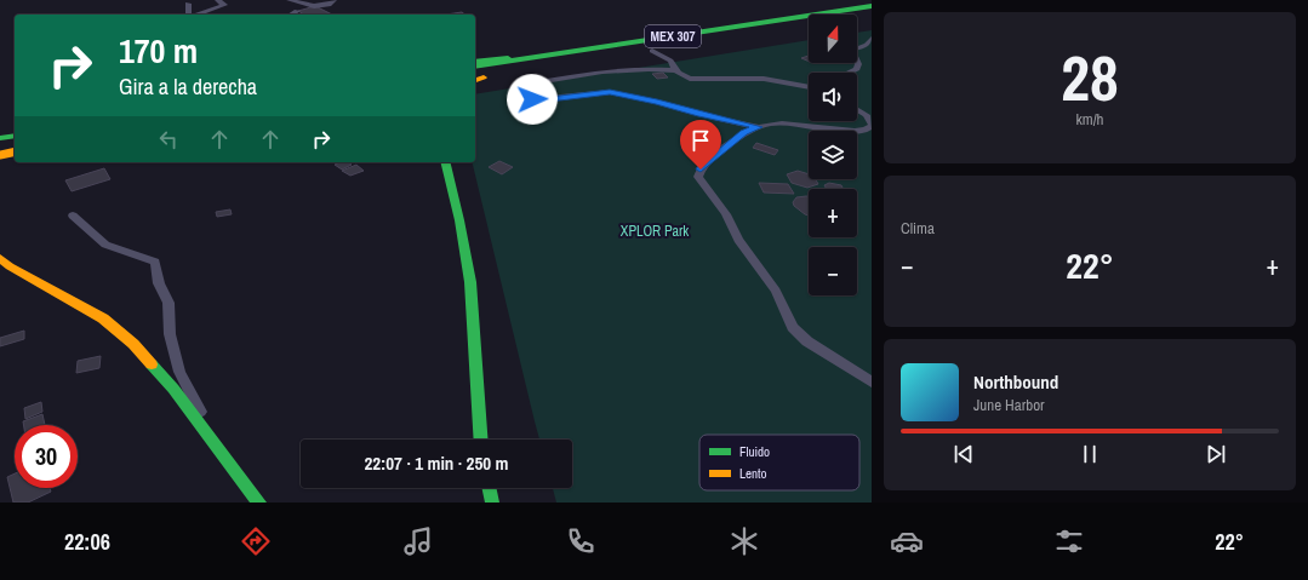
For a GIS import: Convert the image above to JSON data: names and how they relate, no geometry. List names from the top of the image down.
{
  "streets": {
    "main road": ["MEX 307"]
  },
  "parks": ["XPLOR Park"],
  "legend": ["Fluido", "Lento"],
  "north": "top",
  "page": {
    "tile": [
      ["28", "km/h"],
      "Clima"
    ],
    "map_buttons": ["+", "−"],
    "turn": ["170 m", "Gira a la derecha"],
    "heat": ["−", "22°", "+"],
    "song": ["Northbound", "June Harbor"],
    "limit": "30",
    "trip": "22:07 · 1 min · 250 m",
    "tabs": ["22:06", "22°"]
  }
}
